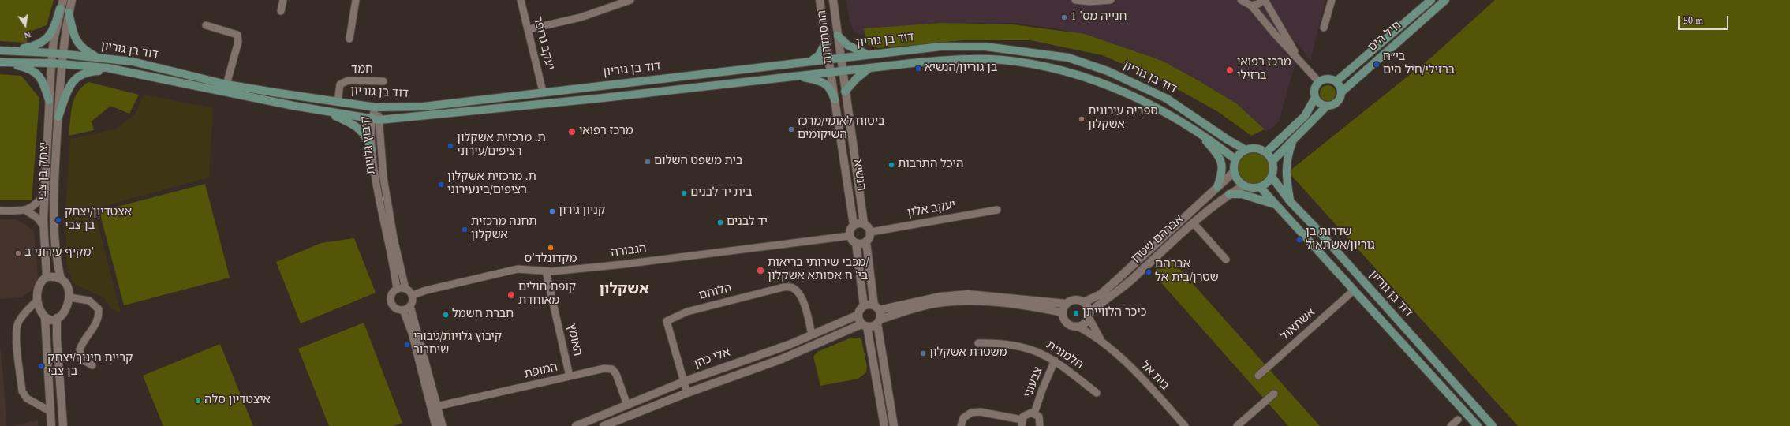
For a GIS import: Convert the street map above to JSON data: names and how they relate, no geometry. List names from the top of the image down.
{
  "streets": {
    "main road": ["חיל הים", "דוד בן גוריון"],
    "street": [
      "ההסתדרות",
      "יעקב גרופר",
      "חמד",
      "קיבוץ גלויות",
      "יצחק בן צבי",
      "הנשיא",
      "יעקב אלון",
      "אברהם שטרן",
      "הגבורה",
      "הלוחם",
      "אשתאול",
      "האומץ",
      "חלמונית",
      "אלי כהן",
      "המופת",
      "בית אל",
      "צבעוני"
    ]
  },
  "crossings": [
    ["ההסתדרות", "דוד בן גוריון"],
    ["ההסתדרות", "הנשיא"],
    ["דוד בן גוריון", "יעקב גרופר"],
    ["דוד בן גוריון", "חמד"],
    ["דוד בן גוריון", "קיבוץ גלויות"],
    ["דוד בן גוריון", "יצחק בן צבי"],
    ["דוד בן גוריון", "הנשיא"],
    ["דוד בן גוריון", "אברהם שטרן"],
    ["דוד בן גוריון", "אשתאול"],
    ["קיבוץ גלויות", "הגבורה"],
    ["הנשיא", "יעקב אלון"],
    ["הנשיא", "הגבורה"],
    ["יעקב אלון", "הגבורה"],
    ["אברהם שטרן", "בית אל"],
    ["הגבורה", "האומץ"],
    ["הלוחם", "אלי כהן"],
    ["האומץ", "המופת"],
    ["חלמונית", "צבעוני"],
    ["אלי כהן", "המופת"]
  ],
  "districts": ["אשקלון"],
  "places": [
    "חנייה מס' 1",
    "בי״ח ברזילי/חיל הים",
    "בן גוריון/הנשיא",
    "מרכז רפואי ברזילי",
    "ספריה עירונית אשקלון",
    "ביטוח לאומי/מרכז השיקומים",
    "מרכז רפואי",
    "ת. מרכזית אשקלון רציפים/עירוני",
    "בית משפט השלום",
    "היכל התרבות",
    "ת. מרכזית אשקלון רציפים/בינעירוני",
    "בית יד לבנים",
    "קניון גירון",
    "אצטדיון/יצחק בן צבי",
    "יד לבנים",
    "תחנה מרכזית אשקלון",
    "שדרות בן גוריון/אשתאול",
    "מקדונלד'ס",
    "מקיף עירוני ב'",
    "מכבי שירותי בריאות/ בי\"ח אסותא אשקלון",
    "אברהם שטרן/בית אל",
    "קופת חולים מאוחדת",
    "כיכר הלווייתן",
    "חברת חשמל",
    "קיבוץ גלויות/גיבורי שיחרור",
    "משטרת אשקלון",
    "קריית חינוך/יצחק בן צבי",
    "איצטדיון סלה"
  ],
  "scale_bar": "50 m",
  "north": "bottom"
}
